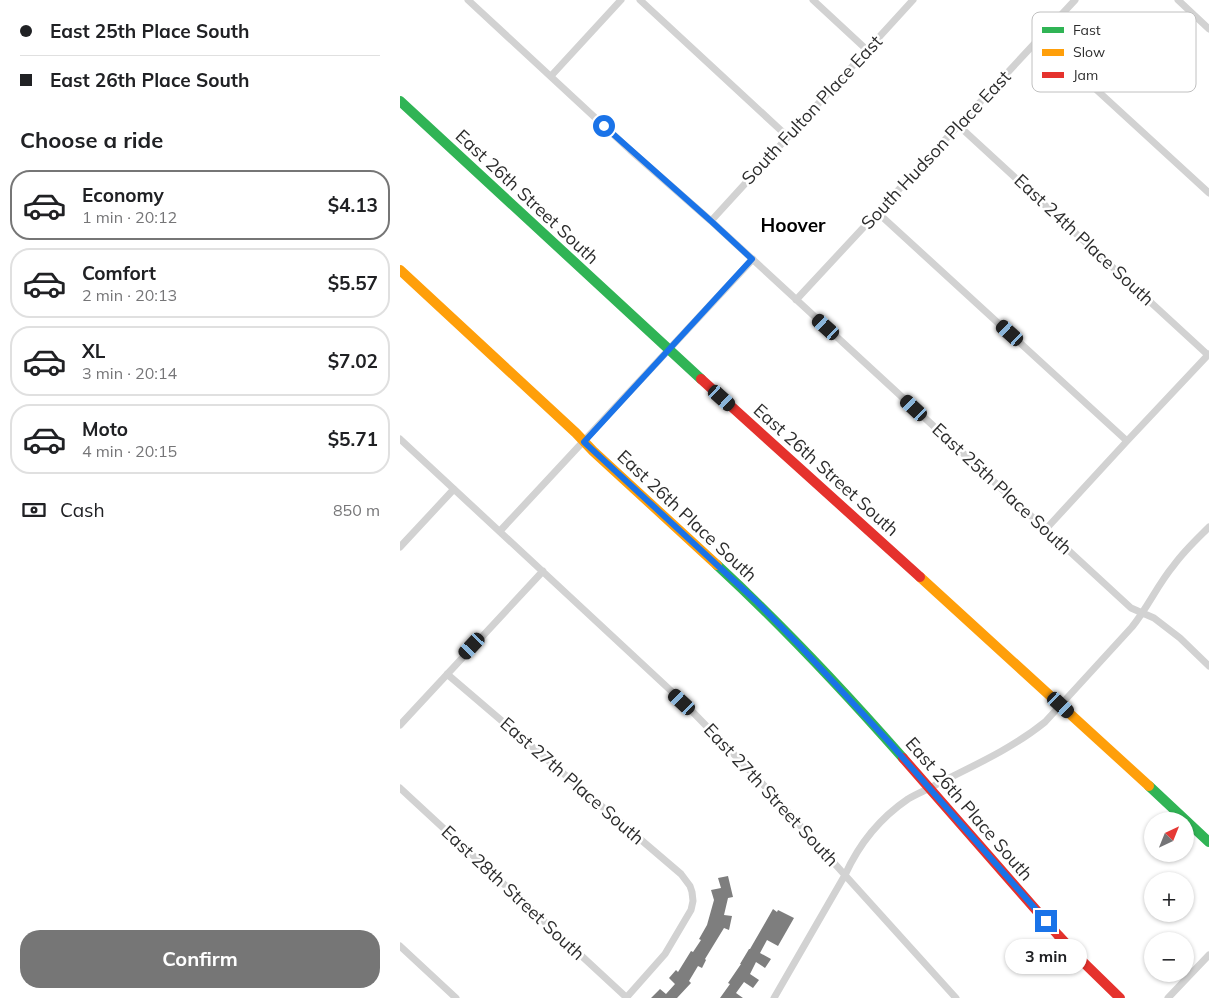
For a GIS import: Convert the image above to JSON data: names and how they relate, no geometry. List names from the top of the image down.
{
  "streets": {
    "street": [
      "South Fulton Place East",
      "South Hudson Place East",
      "East 26th Street South",
      "East 24th Place South",
      "East 25th Place South",
      "East 26th Place South",
      "East 27th Place South",
      "East 27th Street South",
      "East 28th Street South"
    ]
  },
  "crossings": [
    ["South Fulton Place East", "East 25th Place South"],
    ["South Hudson Place East", "East 24th Place South"],
    ["South Hudson Place East", "East 25th Place South"],
    ["East 27th Place South", "East 28th Street South"]
  ],
  "districts": ["Hoover"],
  "legend": ["Fast", "Slow", "Jam"],
  "north": "top right",
  "page": {
    "banner": ["East 25th Place South", "East 26th Place South"],
    "heading": "Choose a ride",
    "list": [
      {
        "name": "Economy",
        "note": "1 min · 20:12",
        "value": "$4.13"
      },
      {
        "name": "Comfort",
        "note": "2 min · 20:13",
        "value": "$5.57"
      },
      {
        "name": "XL",
        "note": "3 min · 20:14",
        "value": "$7.02"
      },
      {
        "name": "Moto",
        "note": "4 min · 20:15",
        "value": "$5.71"
      }
    ],
    "pay": ["Cash", "850 m"],
    "map_buttons": ["+", "−"],
    "buttons": "Confirm",
    "bubble": "3 min"
  }
}
